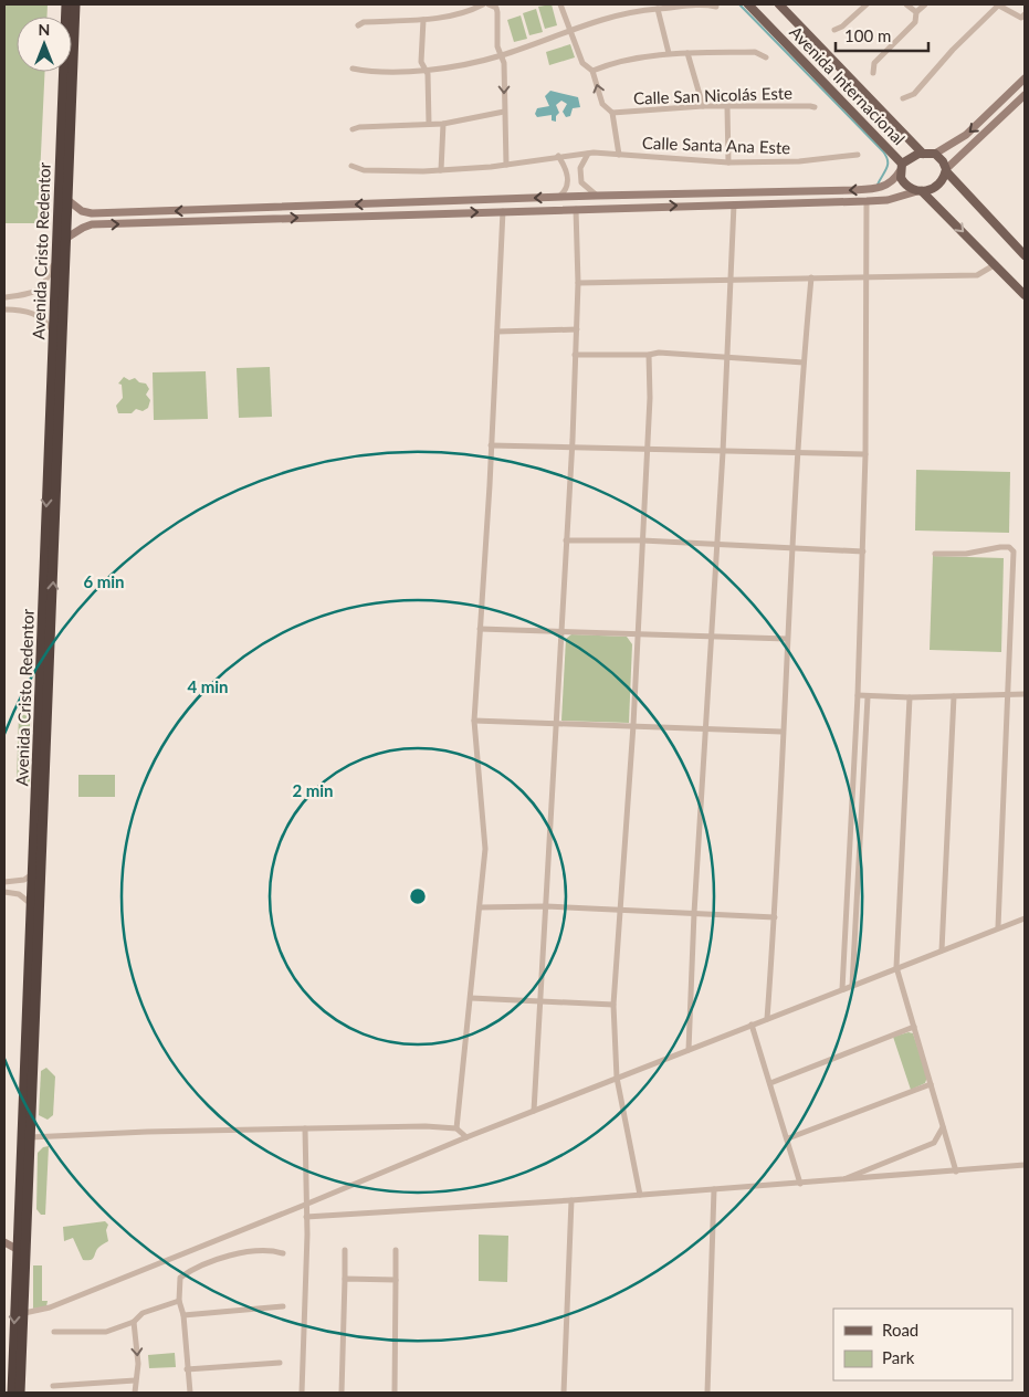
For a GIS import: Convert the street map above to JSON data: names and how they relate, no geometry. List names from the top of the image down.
{
  "streets": {
    "highway": ["Avenida Cristo Redentor"],
    "main road": ["Avenida Internacional"],
    "street": ["Calle San Nicolás Este", "Calle Santa Ana Este"]
  },
  "legend": ["Road", "Park"],
  "scale_bar": "100 m",
  "north": "top",
  "rings": ["6 min", "4 min", "2 min"]
}
